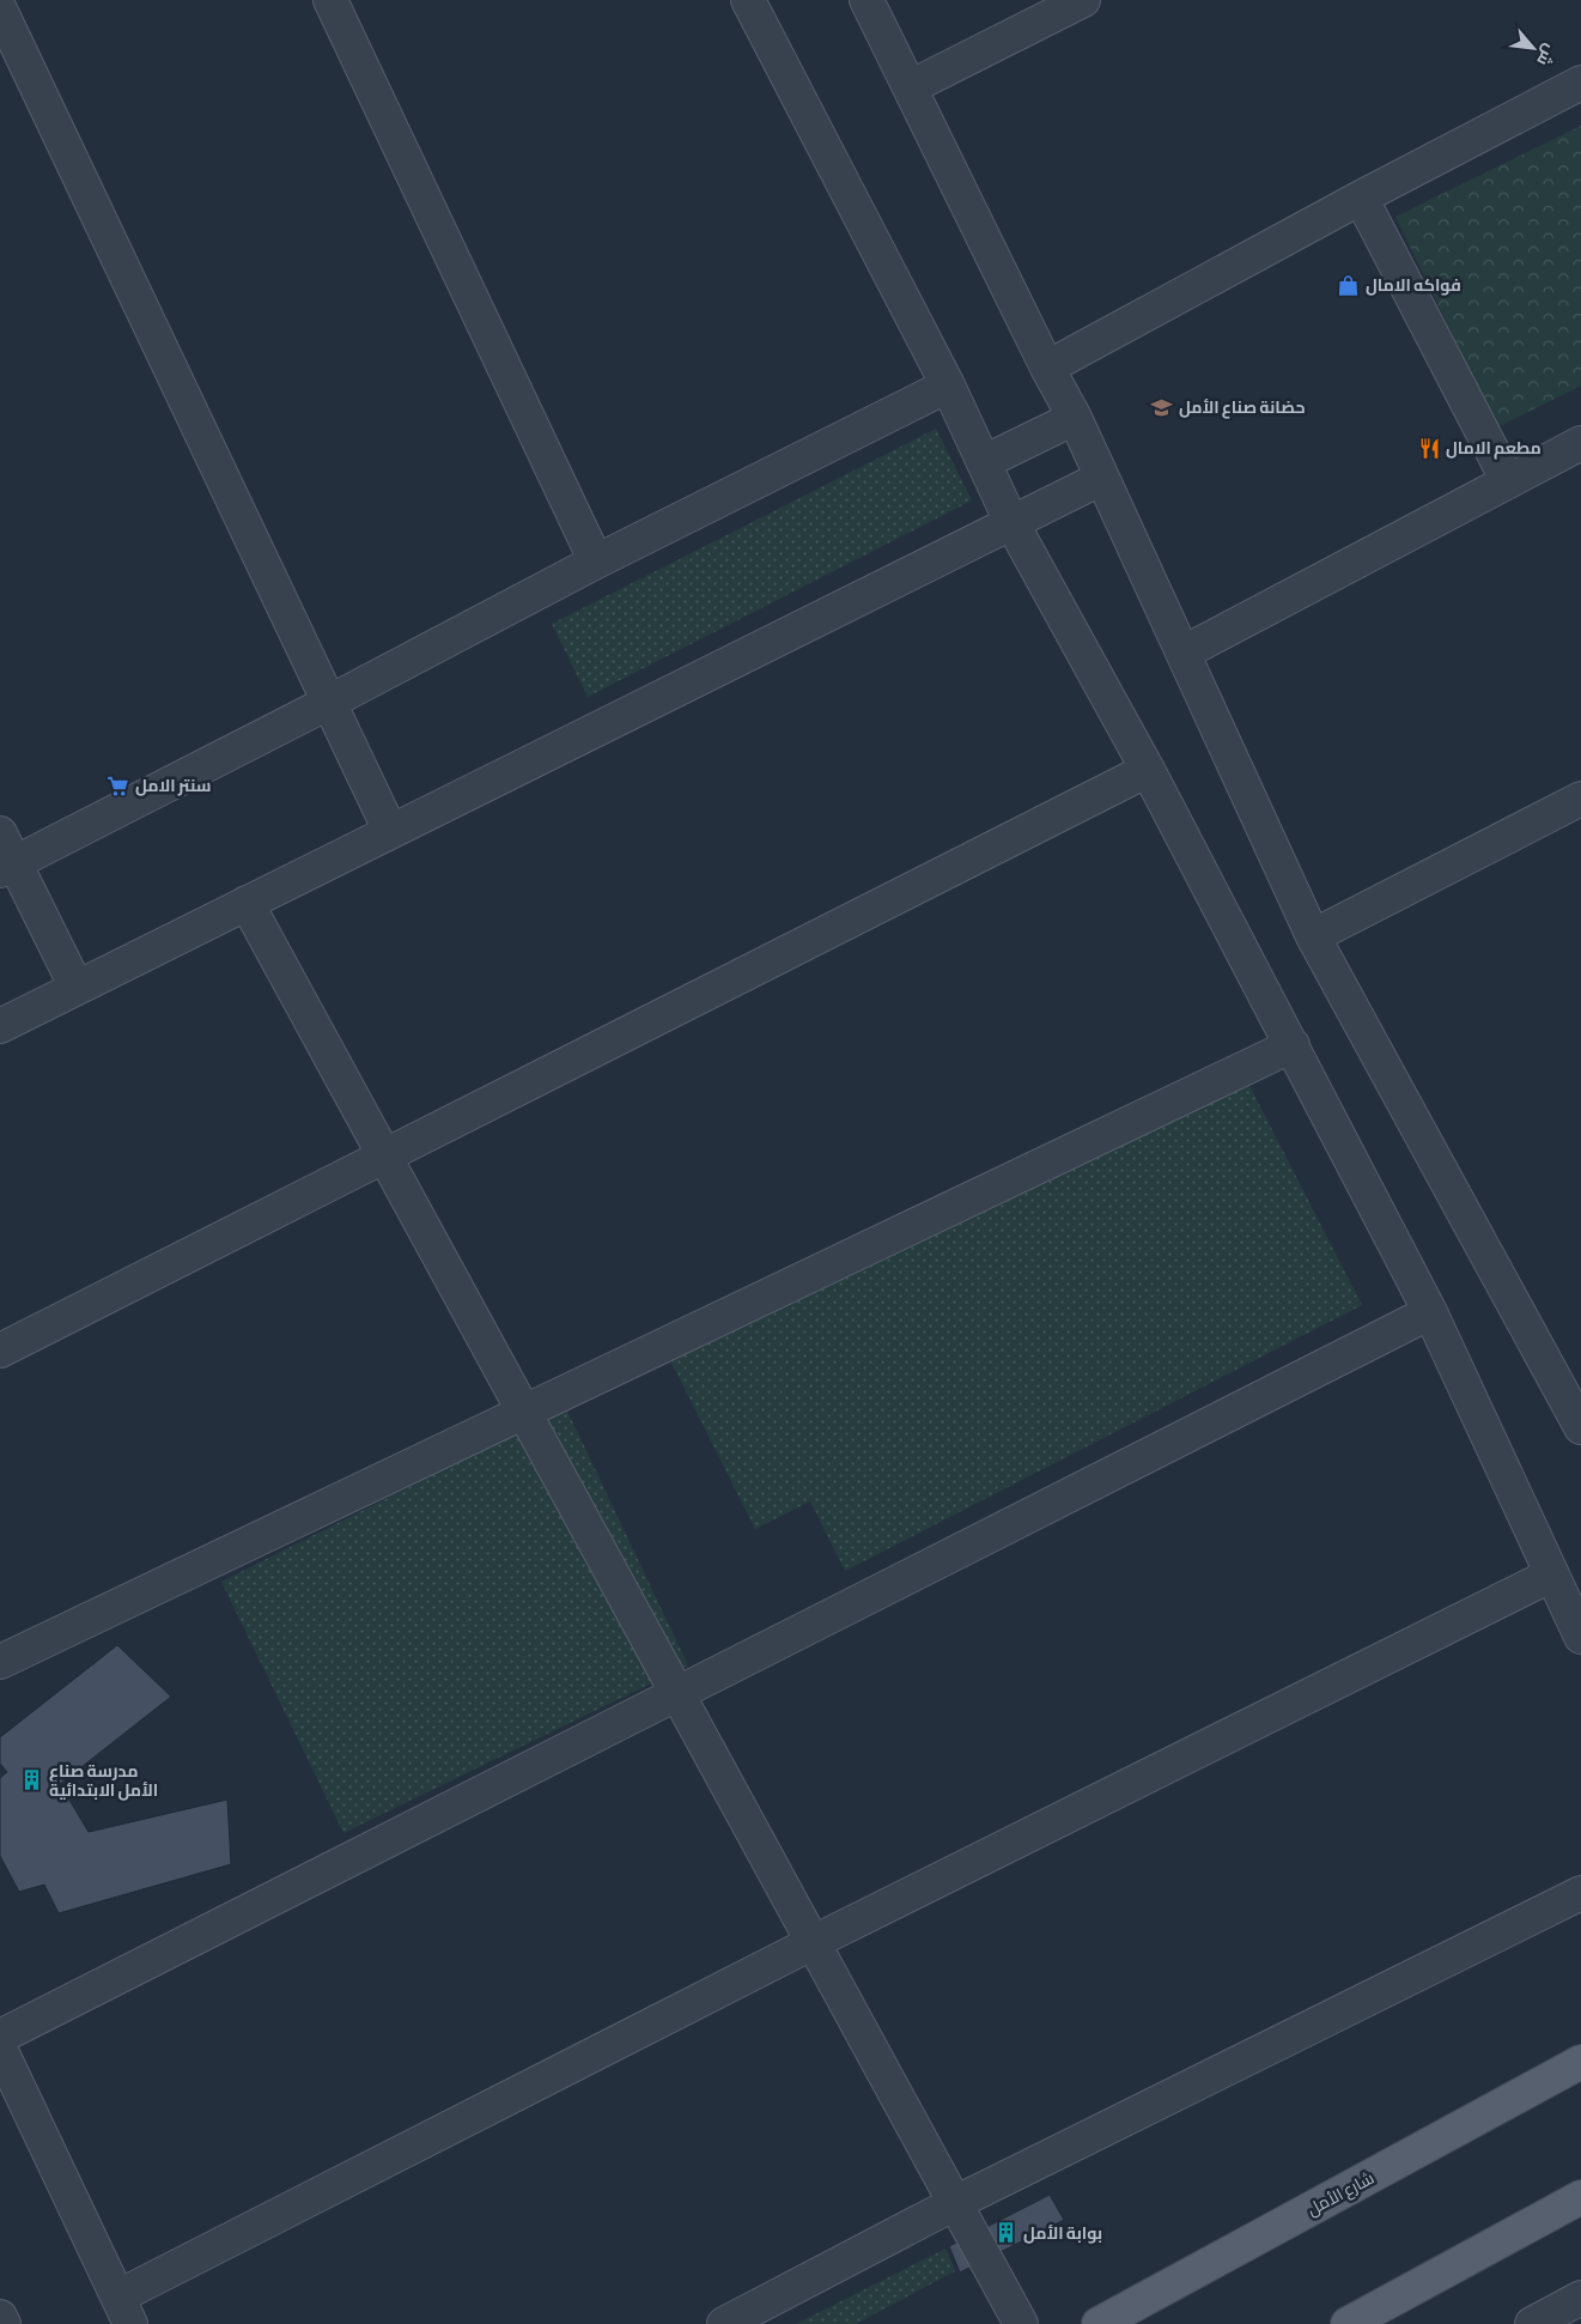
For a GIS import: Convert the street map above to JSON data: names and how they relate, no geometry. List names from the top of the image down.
{
  "streets": {
    "main road": ["شارع الأمل"]
  },
  "places": {
    "shop": ["فواكه الامال"],
    "school or university": ["حضانة صناع الأمل"],
    "restaurant": ["مطعم الامال"],
    "supermarket": ["سنتر الامل"],
    "building": ["مدرسة صناع الأمل الابتدائية", "بوابة الأمل"]
  },
  "north": "bottom right"
}
